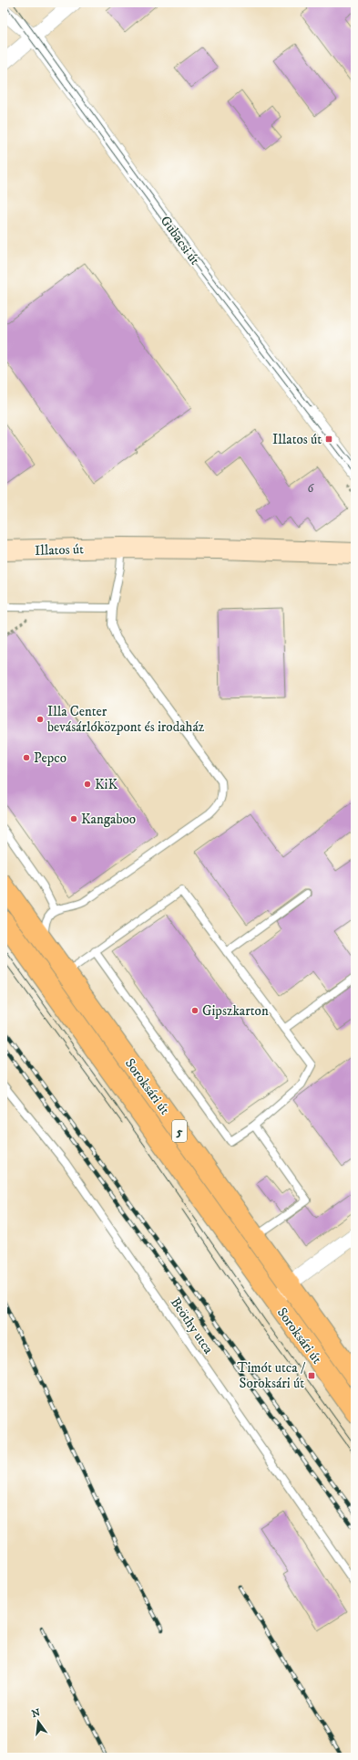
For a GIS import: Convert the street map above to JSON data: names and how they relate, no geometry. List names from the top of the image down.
{
  "streets": {
    "main road": ["Soroksári út", "5"],
    "street": ["Gubacsi út", "Illatos út"],
    "lane": ["Beöthy utca"]
  },
  "places": {
    "transit": ["Illatos út", "Timót utca / Soroksári út"],
    "other": [
      "Illa Center bevásárlóközpont és irodaház",
      "Pepco",
      "KiK",
      "Kangaboo",
      "Gipszkarton"
    ]
  },
  "house_numbers": ["6"],
  "north": "top"
}
